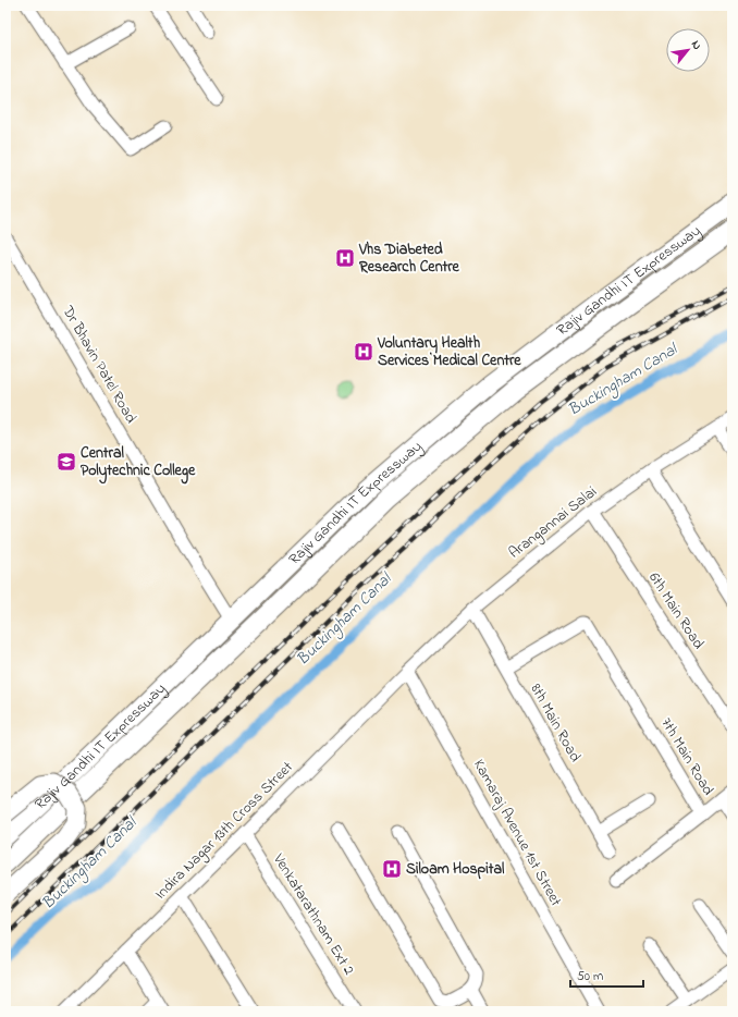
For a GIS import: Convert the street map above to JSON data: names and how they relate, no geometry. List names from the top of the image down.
{
  "streets": {
    "main road": ["Rajiv Gandhi IT Expressway"],
    "street": [
      "Dr Bhavin Patel Road",
      "Arangannai Salai",
      "6th Main Road",
      "8th Main Road",
      "7th Main Road",
      "Indira Nagar 13th Cross Street",
      "Kamaraj Avenue 1st Street",
      "Venkatarathnam Ext 2"
    ]
  },
  "crossings": [
    ["Rajiv Gandhi IT Expressway", "Dr Bhavin Patel Road"],
    ["Arangannai Salai", "6th Main Road"],
    ["Arangannai Salai", "8th Main Road"],
    ["Arangannai Salai", "Indira Nagar 13th Cross Street"],
    ["Arangannai Salai", "Kamaraj Avenue 1st Street"],
    ["8th Main Road", "7th Main Road"],
    ["Indira Nagar 13th Cross Street", "Kamaraj Avenue 1st Street"],
    ["Indira Nagar 13th Cross Street", "Venkatarathnam Ext 2"]
  ],
  "water": ["Buckingham Canal"],
  "places": {
    "hospital": ["Vhs Diabeted Research Centre", "Voluntary Health Services Medical Centre", "Siloam Hospital"],
    "school or university": ["Central Polytechnic College"]
  },
  "scale_bar": "50 m",
  "north": "top right"
}
